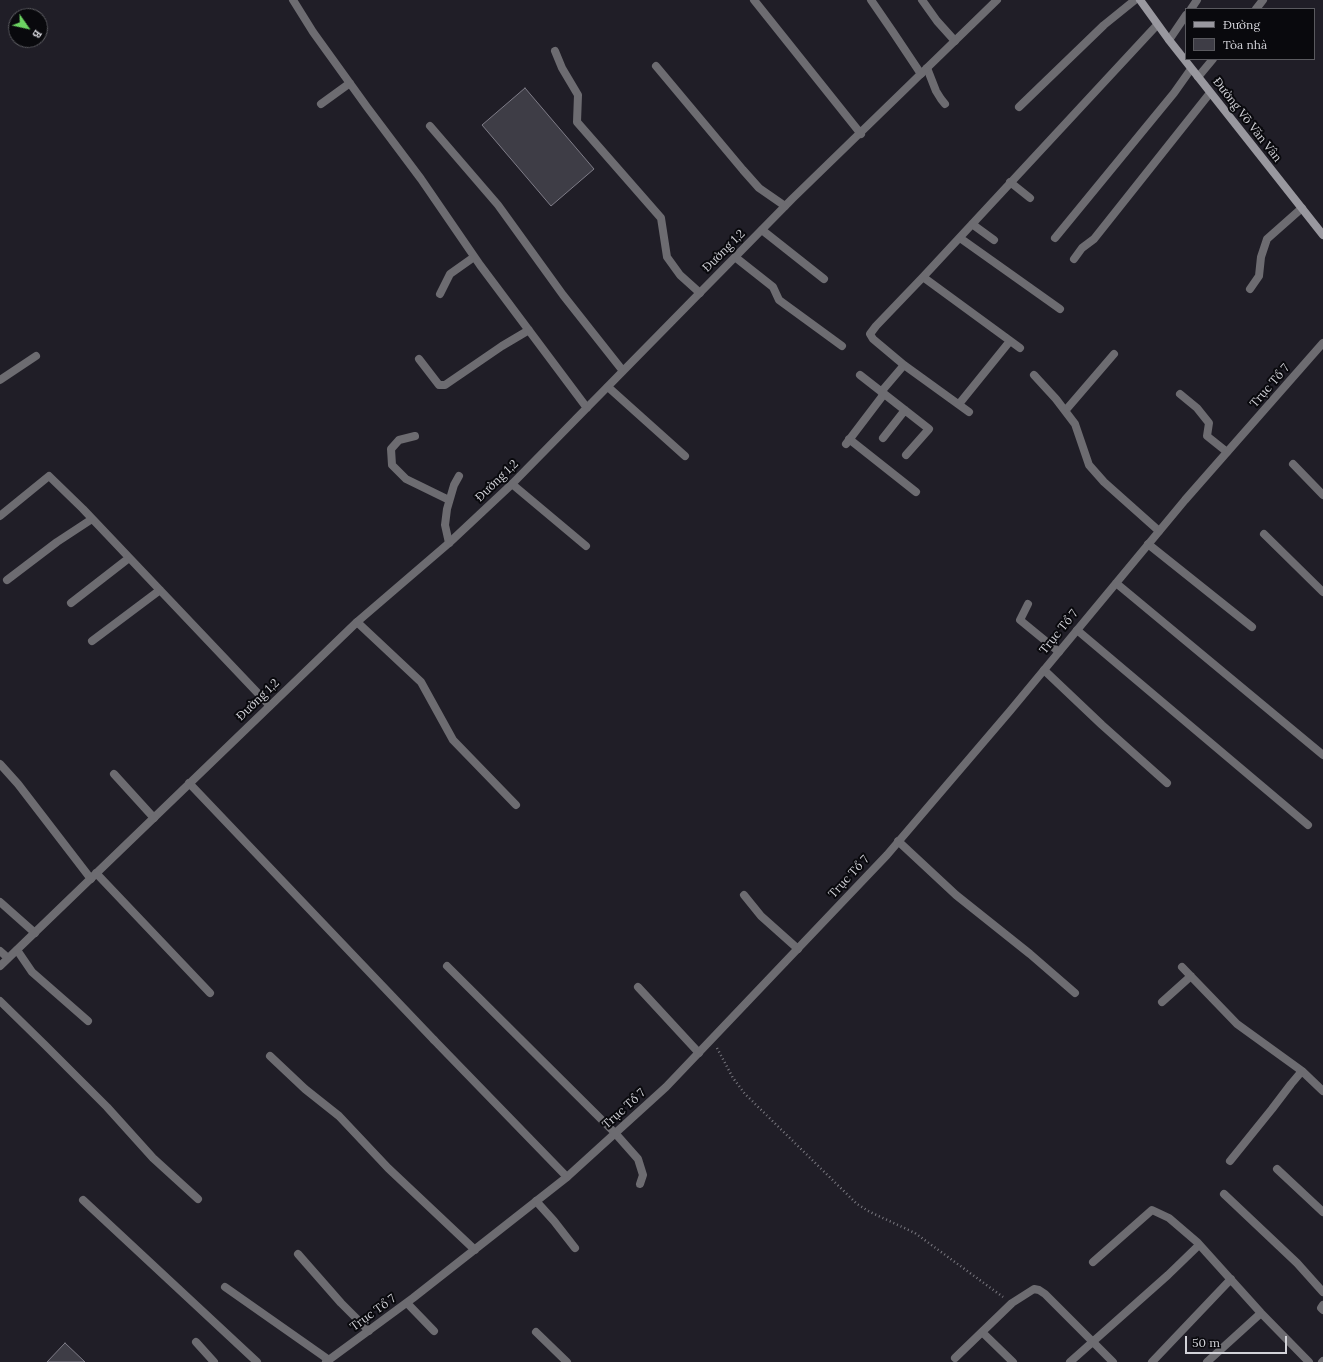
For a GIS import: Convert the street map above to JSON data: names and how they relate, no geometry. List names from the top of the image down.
{
  "streets": {
    "street": ["Đường Võ Văn Vân", "Đường 1,2", "Trục Tổ 7"]
  },
  "legend": ["Đường", "Tòa nhà"],
  "scale_bar": "50 m",
  "north": "bottom right"
}
